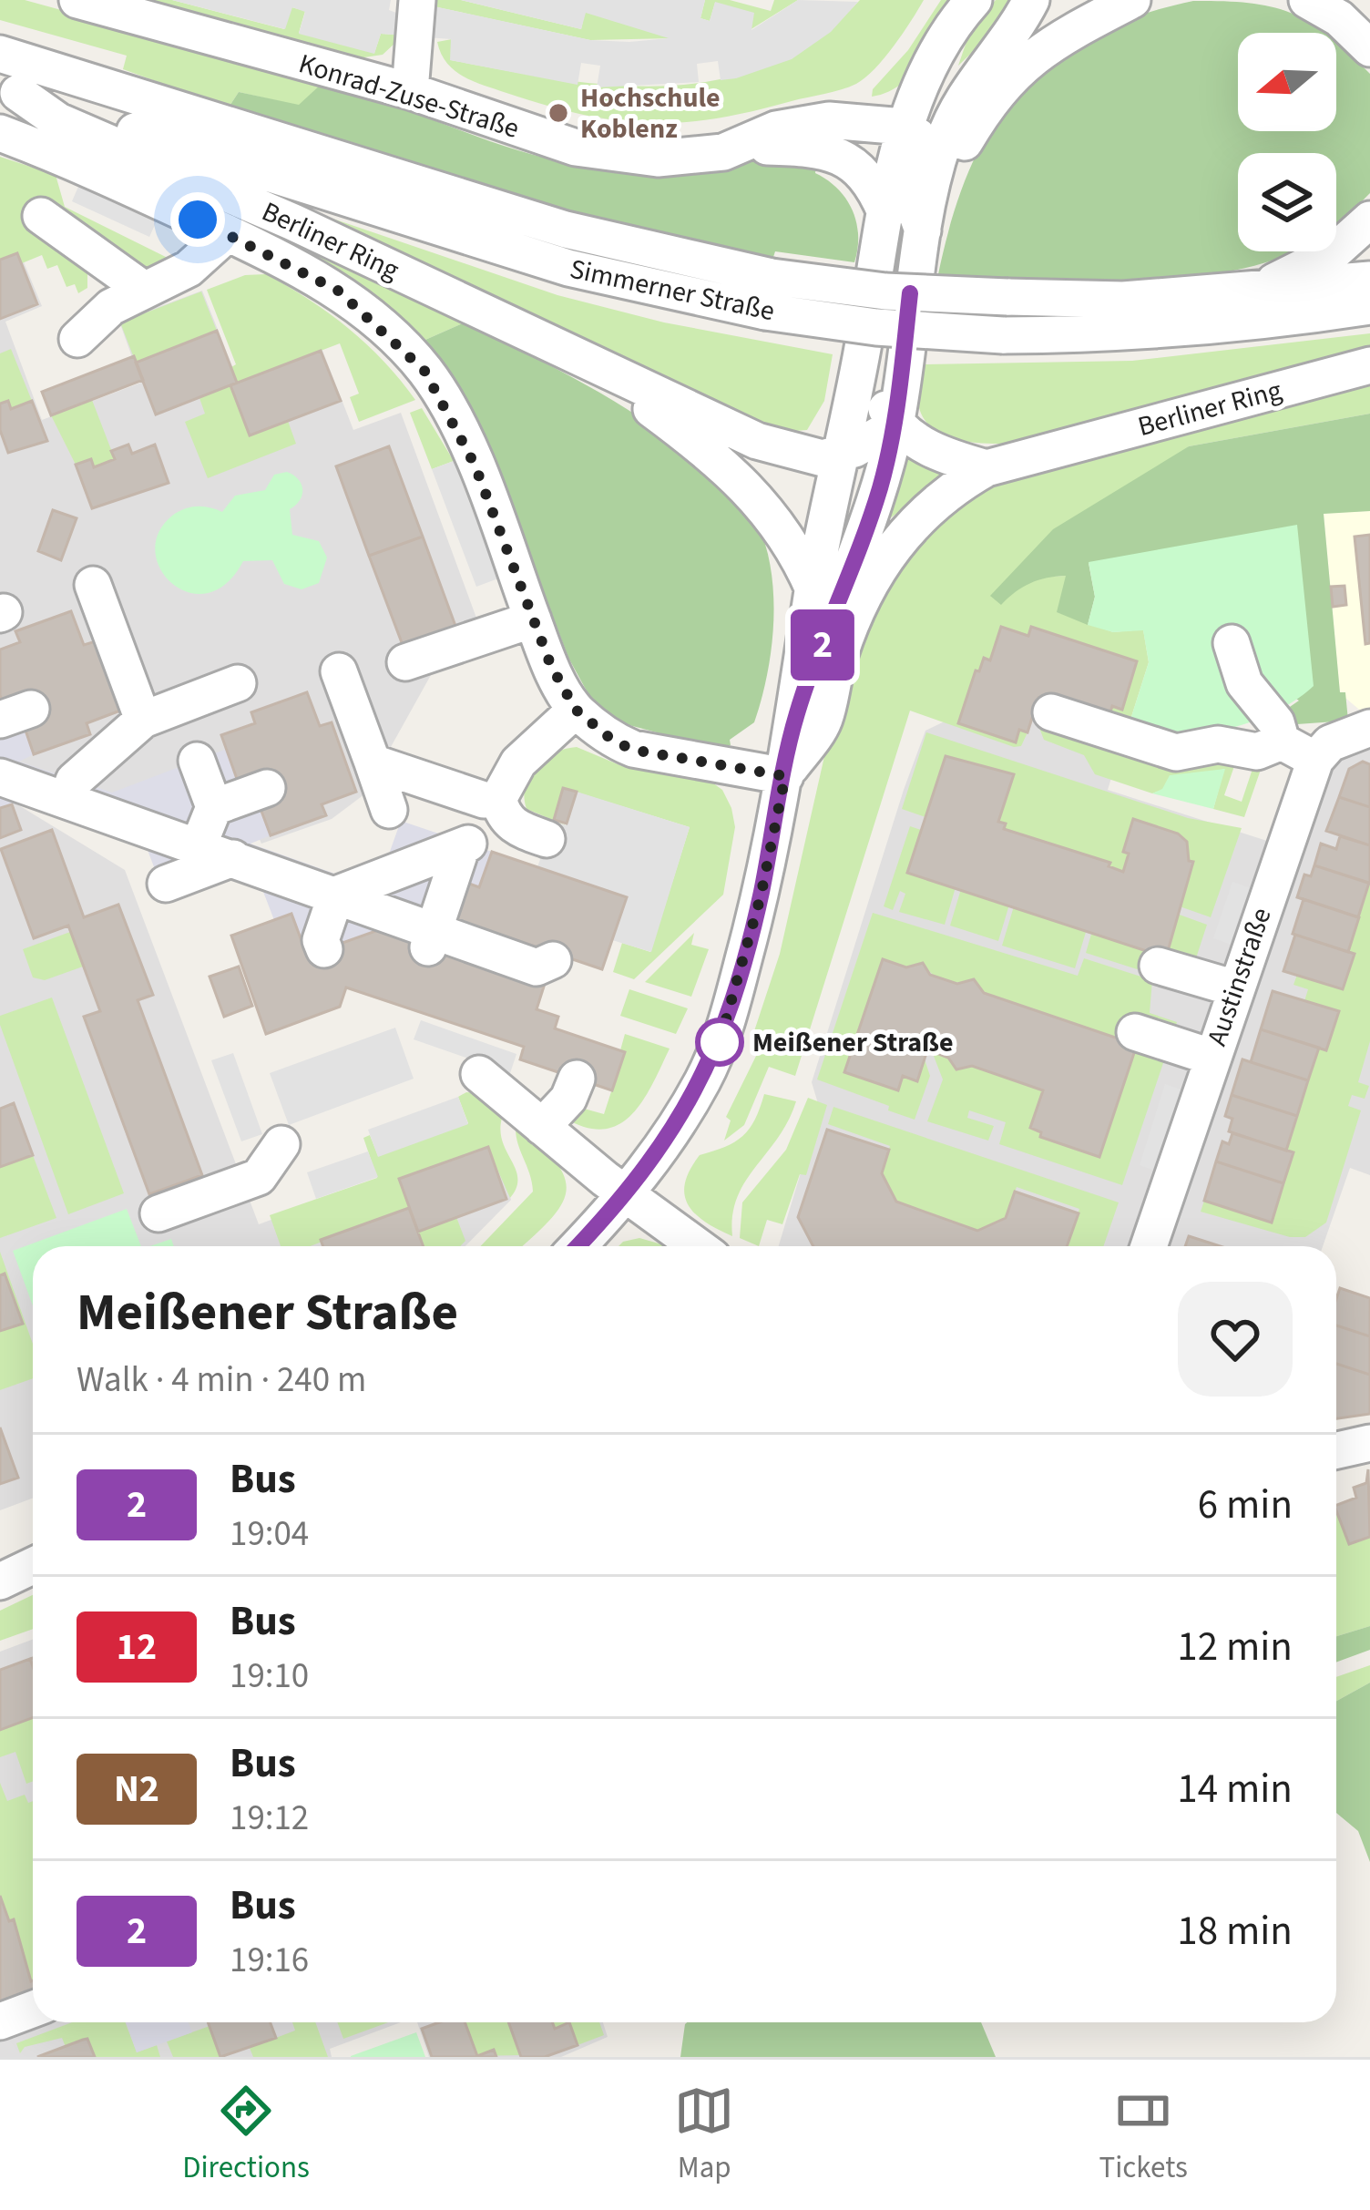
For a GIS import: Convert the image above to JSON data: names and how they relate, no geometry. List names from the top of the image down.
{
  "streets": {
    "street": [
      "Konrad-Zuse-Straße",
      "Berliner Ring",
      "Simmerner Straße",
      "Austinstraße"
    ]
  },
  "crossings": [
    ["Konrad-Zuse-Straße", "Berliner Ring"],
    ["Berliner Ring", "Simmerner Straße"]
  ],
  "places": ["Hochschule Koblenz", "Meißener Straße"],
  "lines": ["bus line 2"],
  "north": "left",
  "page": {
    "on_map": "2",
    "heading": ["Meißener Straße", "Walk · 4 min · 240 m"],
    "list": [
      {
        "mark": "2",
        "name": "Bus",
        "note": "19:04",
        "value": "6 min"
      },
      {
        "mark": "12",
        "name": "Bus",
        "note": "19:10",
        "value": "12 min"
      },
      {
        "mark": "N2",
        "name": "Bus",
        "note": "19:12",
        "value": "14 min"
      },
      {
        "mark": "2",
        "name": "Bus",
        "note": "19:16",
        "value": "18 min"
      }
    ],
    "tabs": ["Directions", "Map", "Tickets"]
  }
}
